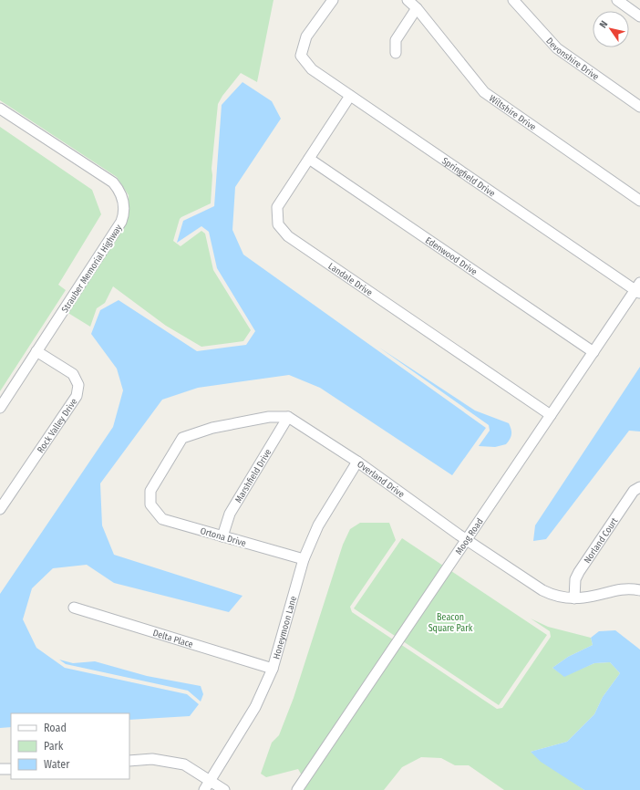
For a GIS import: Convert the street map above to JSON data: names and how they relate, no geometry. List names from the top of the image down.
{
  "streets": {
    "street": [
      "Devonshire Drive",
      "Wiltshire Drive",
      "Springfield Drive",
      "Edenwood Drive",
      "Strauber Memorial Highway",
      "Landale Drive",
      "Rock Valley Drive",
      "Marshfield Drive",
      "Overland Drive",
      "Ortona Drive",
      "Moog Road",
      "Norland Court",
      "Honeymoon Lane",
      "Delta Place"
    ]
  },
  "crossings": [
    ["Springfield Drive", "Landale Drive"],
    ["Springfield Drive", "Moog Road"],
    ["Edenwood Drive", "Landale Drive"],
    ["Edenwood Drive", "Moog Road"],
    ["Strauber Memorial Highway", "Rock Valley Drive"],
    ["Landale Drive", "Moog Road"],
    ["Marshfield Drive", "Overland Drive"],
    ["Marshfield Drive", "Ortona Drive"],
    ["Overland Drive", "Ortona Drive"],
    ["Overland Drive", "Moog Road"],
    ["Overland Drive", "Norland Court"],
    ["Overland Drive", "Honeymoon Lane"],
    ["Ortona Drive", "Honeymoon Lane"],
    ["Honeymoon Lane", "Delta Place"]
  ],
  "parks": ["Beacon Square Park"],
  "legend": ["Road", "Park", "Water"],
  "north": "top left"
}
